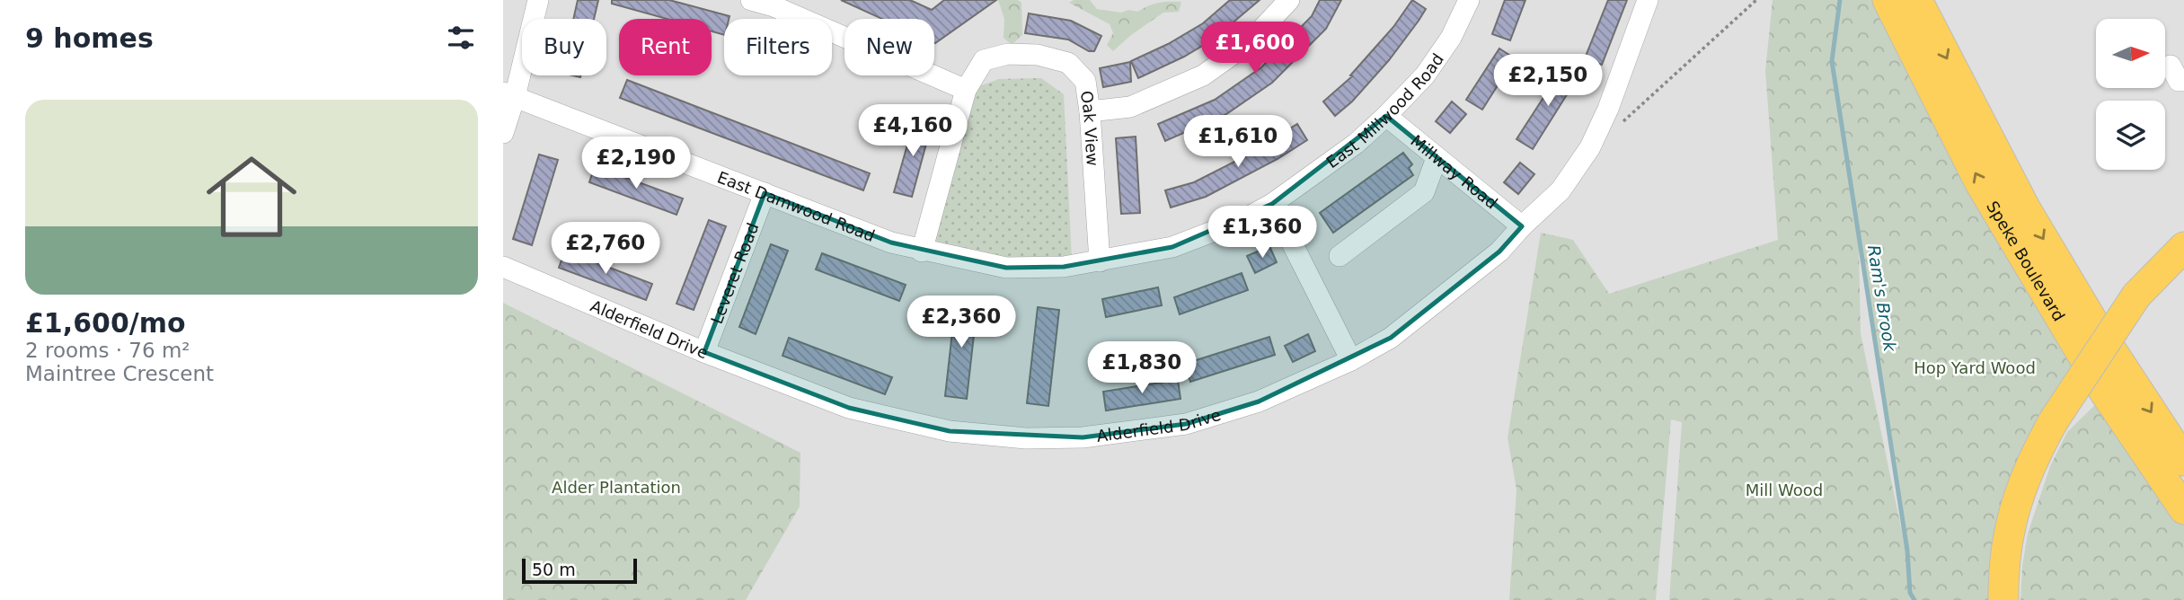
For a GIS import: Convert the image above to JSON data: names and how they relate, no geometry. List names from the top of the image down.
{
  "streets": {
    "highway": ["Speke Boulevard"],
    "street": [
      "East Millwood Road",
      "Oak View",
      "Millway Road",
      "East Damwood Road",
      "Leveret Road",
      "Alderfield Drive"
    ]
  },
  "crossings": [
    ["East Millwood Road", "Oak View"],
    ["East Millwood Road", "Millway Road"],
    ["East Millwood Road", "East Damwood Road"],
    ["Oak View", "East Damwood Road"],
    ["Millway Road", "Alderfield Drive"],
    ["East Damwood Road", "Leveret Road"],
    ["Leveret Road", "Alderfield Drive"]
  ],
  "water": ["Ram's Brook"],
  "parks": ["Hop Yard Wood", "Alder Plantation", "Mill Wood"],
  "scale_bar": "50 m",
  "north": "right",
  "page": {
    "heading": "9 homes",
    "chip": [
      "Buy",
      "Rent",
      "Filters",
      "New"
    ],
    "price": [
      "£1,600",
      "£2,150",
      "£4,160",
      "£1,610",
      "£2,190",
      "£1,360",
      "£2,760",
      "£2,360",
      "£1,830"
    ],
    "list": [
      {
        "name": "£1,600/mo",
        "note": "2 rooms · 76 m² · Maintree Crescent"
      }
    ],
    "scale": "50 m"
  }
}
